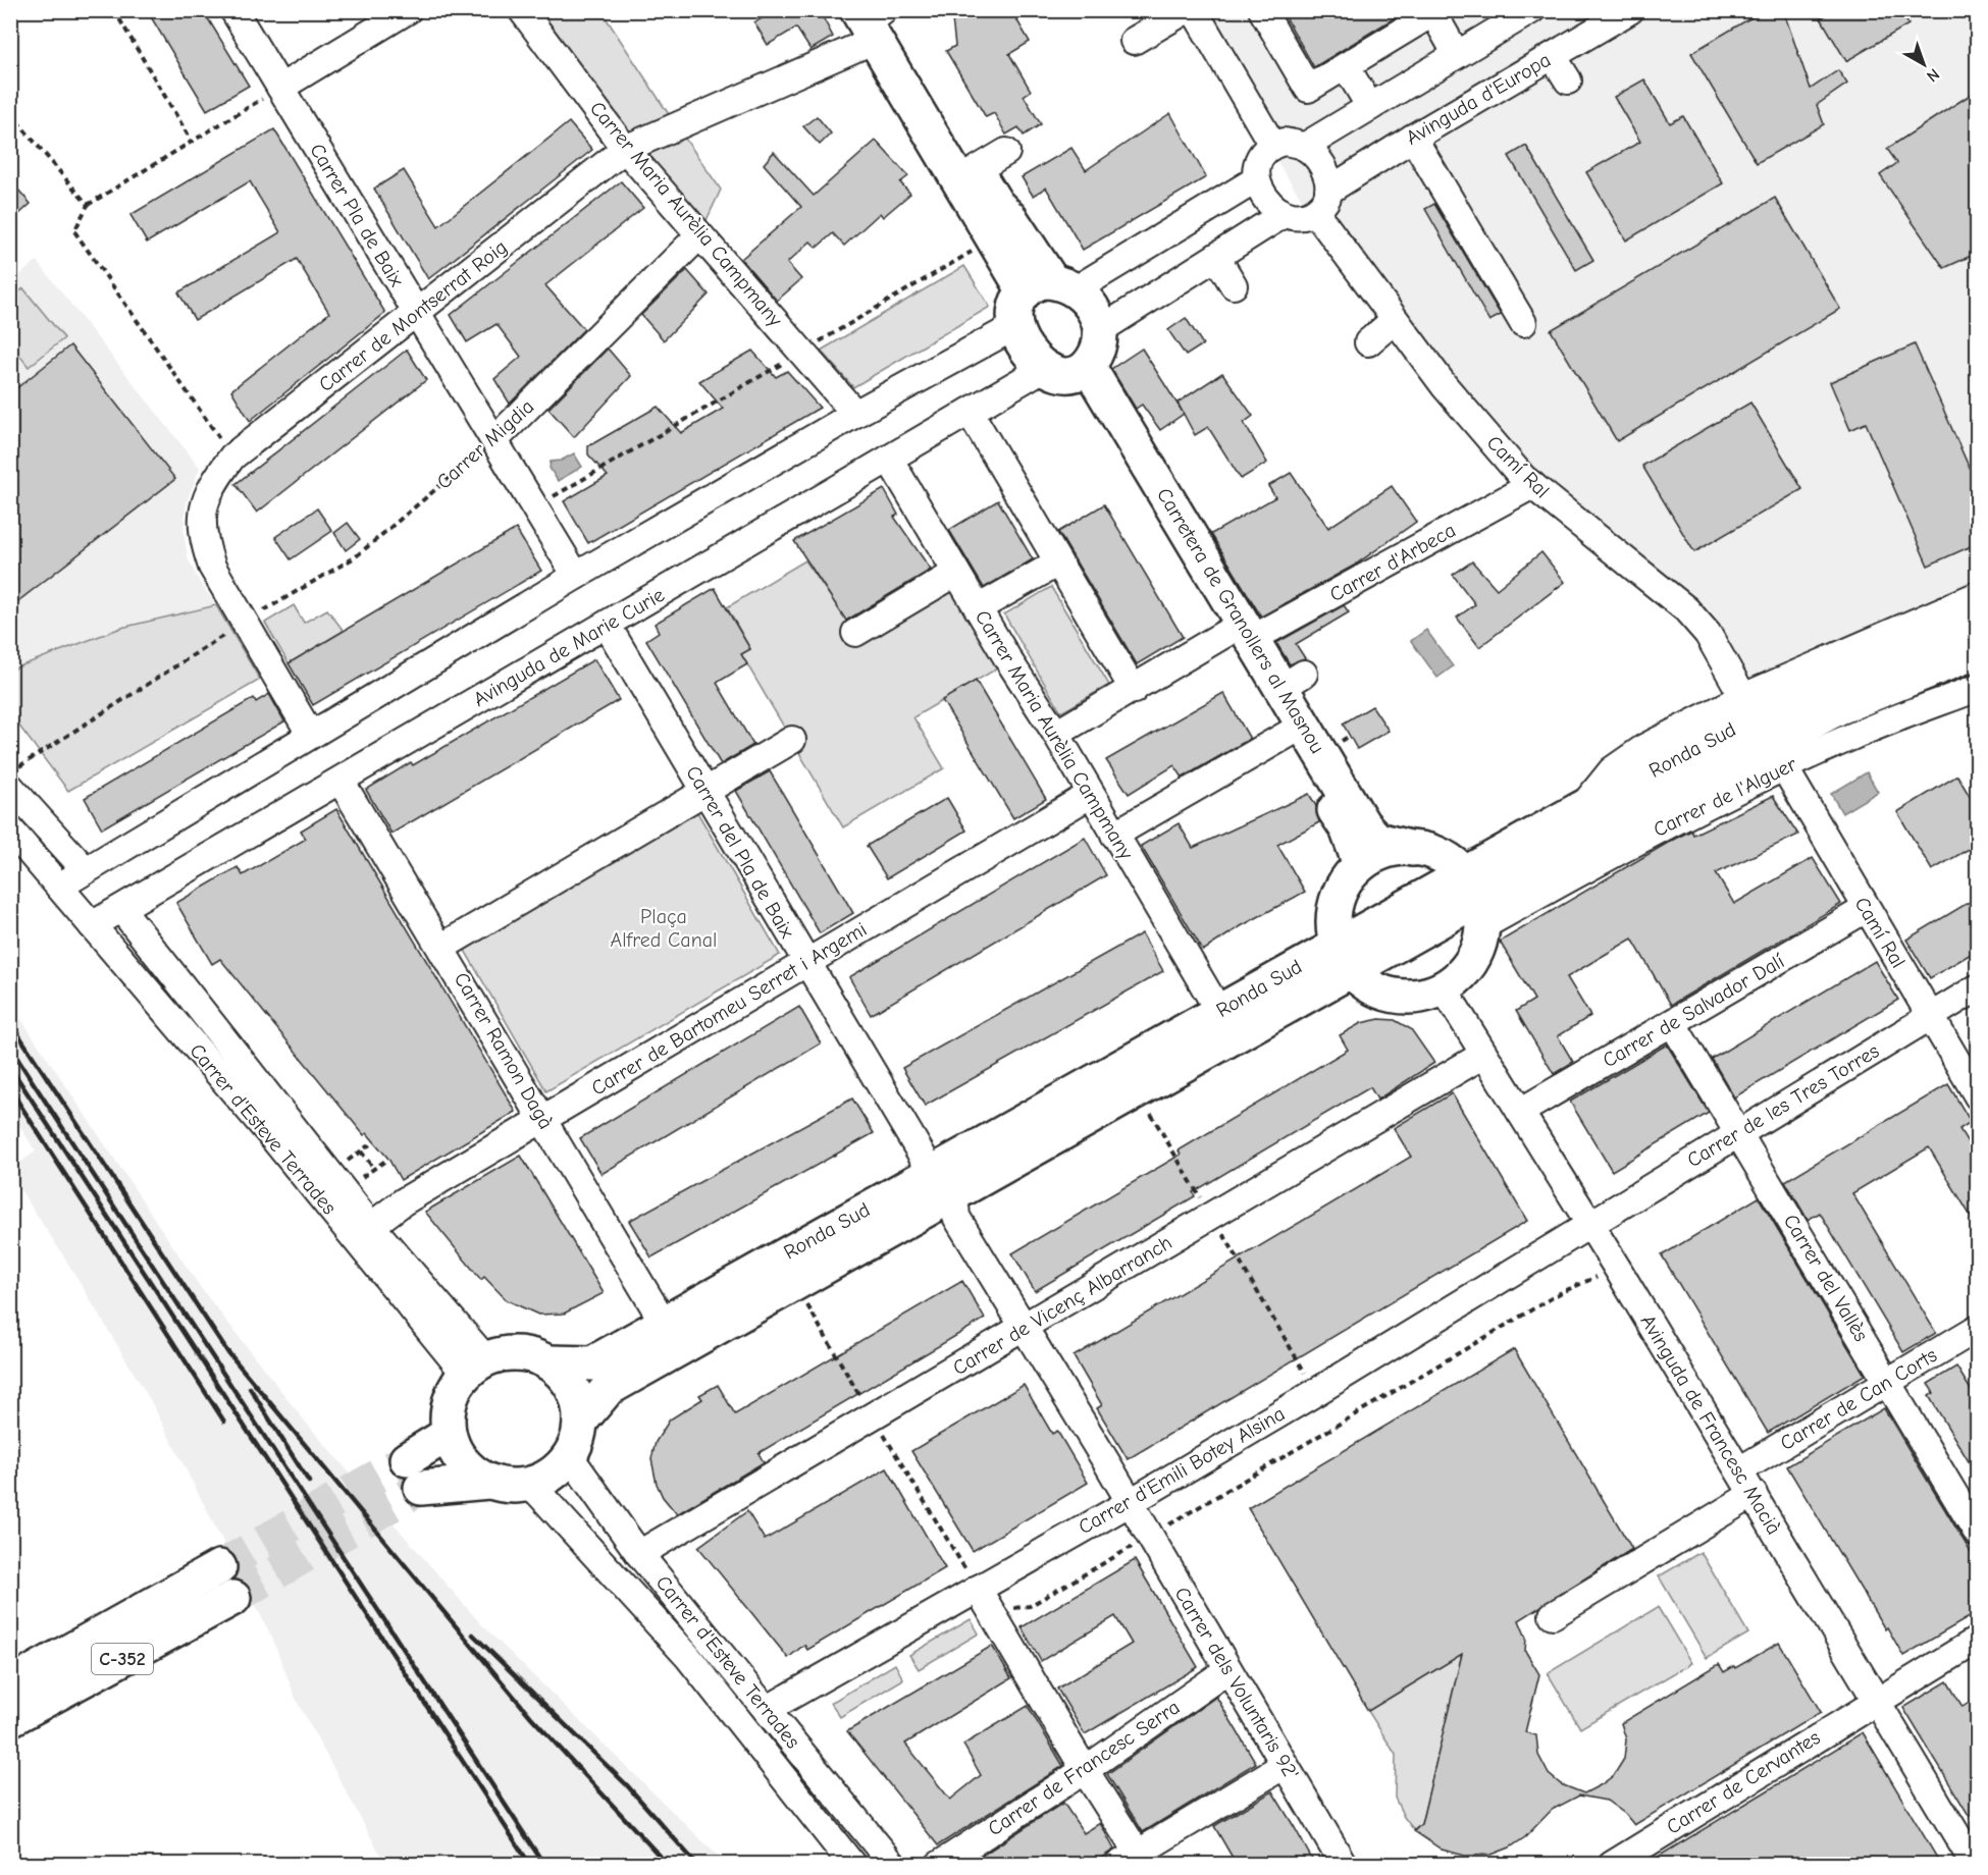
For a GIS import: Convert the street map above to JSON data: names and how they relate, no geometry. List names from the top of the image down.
{
  "streets": {
    "main road": ["Carretera de Granollers al Masnou", "Ronda Sud", "C-352"],
    "street": [
      "Avinguda d'Europa",
      "Carrer Maria Aurèlia Campmany",
      "Carrer Pla de Baix",
      "Carrer de Montserrat Roig",
      "Carrer Migdia",
      "Camí Ral",
      "Carrer d'Arbeca",
      "Avinguda de Marie Curie",
      "Carrer de l'Alguer",
      "Carrer del Pla de Baix",
      "Carrer de Bartomeu Serret i Argemi",
      "Carrer de Salvador Dalí",
      "Carrer Ramon Dagà",
      "Carrer de les Tres Torres",
      "Carrer d'Esteve Terrades",
      "Carrer del Vallès",
      "Carrer de Vicenç Albarranch",
      "Carrer de Can Corts",
      "Avinguda de Francesc Macià",
      "Carrer d'Emili Botey Alsina",
      "Carrer dels Voluntaris 92'",
      "Carrer de Francesc Serra",
      "Carrer de Cervantes"
    ]
  },
  "crossings": [
    ["Avinguda d'Europa", "Camí Ral"],
    ["Carrer Maria Aurèlia Campmany", "Carrer de Montserrat Roig"],
    ["Carrer Maria Aurèlia Campmany", "Carrer Migdia"],
    ["Carrer Maria Aurèlia Campmany", "Carrer d'Arbeca"],
    ["Carrer Maria Aurèlia Campmany", "Avinguda de Marie Curie"],
    ["Carrer Maria Aurèlia Campmany", "Ronda Sud"],
    ["Carrer Maria Aurèlia Campmany", "Carrer de Bartomeu Serret i Argemi"],
    ["Carrer Pla de Baix", "Carrer de Montserrat Roig"],
    ["Carrer Pla de Baix", "Carrer Migdia"],
    ["Carrer de Montserrat Roig", "Carrer Migdia"],
    ["Camí Ral", "Carrer d'Arbeca"],
    ["Camí Ral", "Carrer de l'Alguer"],
    ["Camí Ral", "Carrer de Salvador Dalí"],
    ["Camí Ral", "Carrer de les Tres Torres"],
    ["Carrer d'Arbeca", "Carretera de Granollers al Masnou"],
    ["Carretera de Granollers al Masnou", "Avinguda de Marie Curie"],
    ["Carretera de Granollers al Masnou", "Ronda Sud"],
    ["Carretera de Granollers al Masnou", "Carrer de l'Alguer"],
    ["Avinguda de Marie Curie", "Carrer del Pla de Baix"],
    ["Avinguda de Marie Curie", "Carrer Ramon Dagà"],
    ["Avinguda de Marie Curie", "Carrer d'Esteve Terrades"],
    ["Ronda Sud", "Carrer de l'Alguer"],
    ["Ronda Sud", "Carrer del Pla de Baix"],
    ["Ronda Sud", "Carrer Ramon Dagà"],
    ["Ronda Sud", "Carrer d'Esteve Terrades"],
    ["Carrer del Pla de Baix", "Carrer de Bartomeu Serret i Argemi"],
    ["Carrer del Pla de Baix", "Carrer de Vicenç Albarranch"],
    ["Carrer del Pla de Baix", "Carrer d'Emili Botey Alsina"],
    ["Carrer del Pla de Baix", "Carrer dels Voluntaris 92'"],
    ["Carrer de Bartomeu Serret i Argemi", "Carrer Ramon Dagà"],
    ["Carrer de Bartomeu Serret i Argemi", "Carrer d'Esteve Terrades"],
    ["Carrer de Salvador Dalí", "Carrer del Vallès"],
    ["Carrer de Salvador Dalí", "Avinguda de Francesc Macià"],
    ["Carrer de les Tres Torres", "Carrer del Vallès"],
    ["Carrer de les Tres Torres", "Avinguda de Francesc Macià"],
    ["Carrer de les Tres Torres", "Carrer d'Emili Botey Alsina"],
    ["Carrer d'Esteve Terrades", "Carrer de Vicenç Albarranch"],
    ["Carrer d'Esteve Terrades", "Carrer d'Emili Botey Alsina"],
    ["Carrer del Vallès", "Carrer de Can Corts"],
    ["Carrer de Vicenç Albarranch", "Avinguda de Francesc Macià"],
    ["Carrer de Can Corts", "Avinguda de Francesc Macià"],
    ["Avinguda de Francesc Macià", "Carrer d'Emili Botey Alsina"],
    ["Avinguda de Francesc Macià", "Carrer de Cervantes"],
    ["Carrer d'Emili Botey Alsina", "Carrer dels Voluntaris 92'"],
    ["Carrer dels Voluntaris 92'", "Carrer de Francesc Serra"]
  ],
  "parks": ["Plaça Alfred Canal"],
  "north": "bottom right"
}
